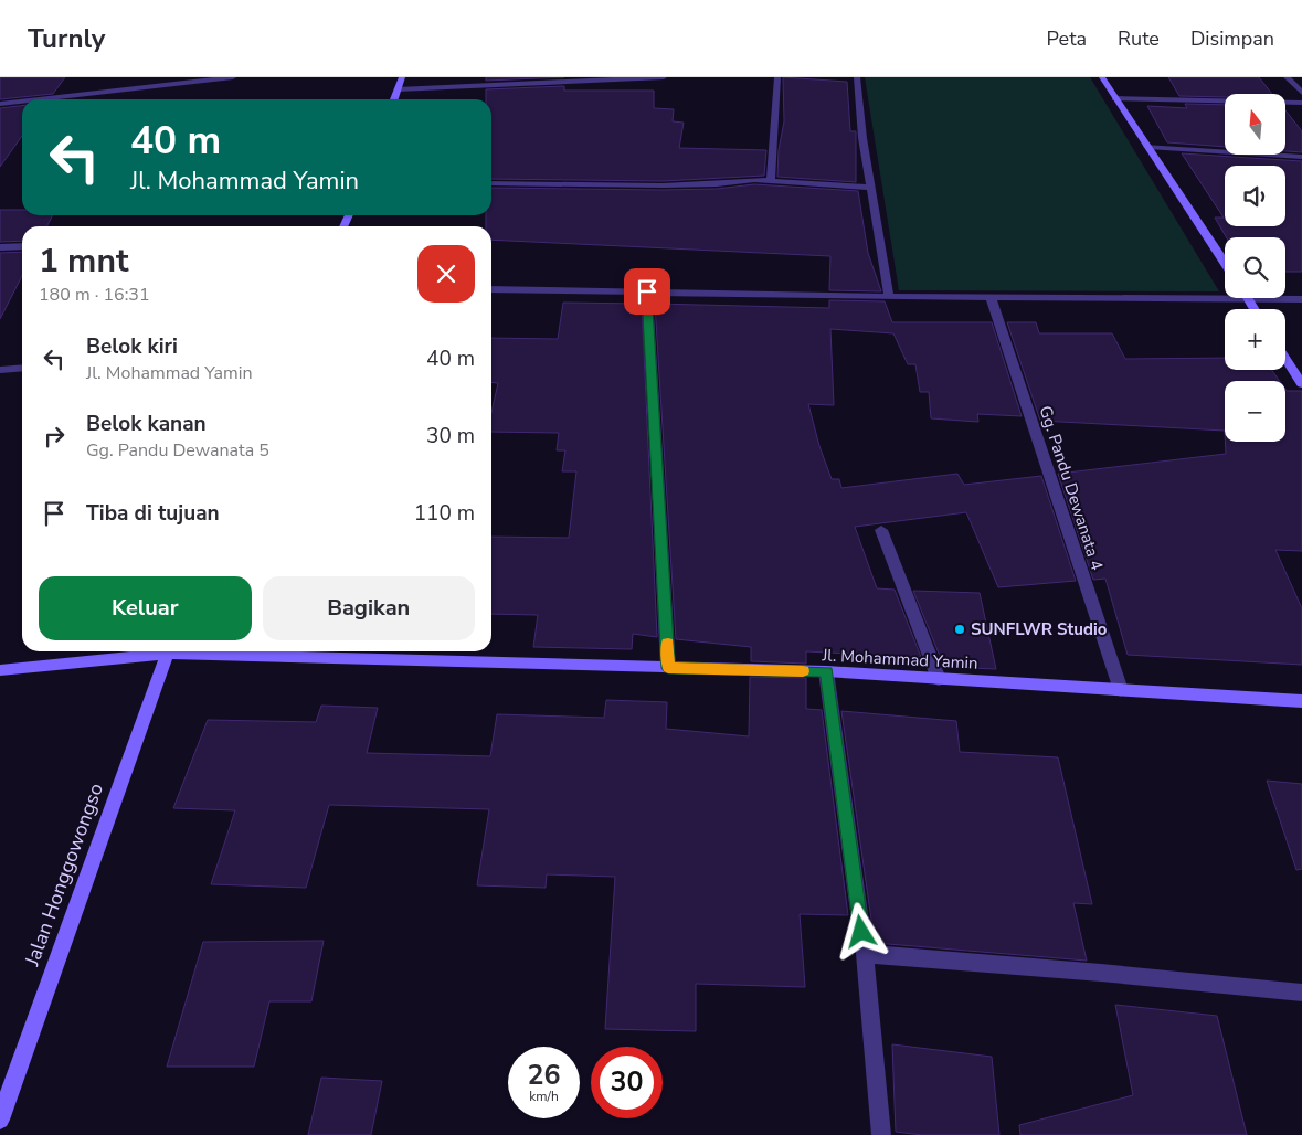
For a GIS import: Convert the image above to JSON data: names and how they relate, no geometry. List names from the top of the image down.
{
  "streets": {
    "main road": ["Jl. Mohammad Yamin", "Jalan Honggowongso"],
    "street": ["Gg. Pandu Dewanata 4"]
  },
  "crossings": [
    ["Gg. Pandu Dewanata 4", "Jl. Mohammad Yamin"]
  ],
  "places": ["SUNFLWR Studio"],
  "north": "top",
  "page": {
    "header": "Turnly",
    "nav": ["Peta", "Rute", "Disimpan"],
    "map_buttons": ["+", "−"],
    "turn": ["40 m", "Jl. Mohammad Yamin"],
    "heading": ["1 mnt", "180 m · 16:31"],
    "list": [
      {
        "name": "Belok kiri",
        "note": "Jl. Mohammad Yamin",
        "value": "40 m"
      },
      {
        "name": "Belok kanan",
        "note": "Gg. Pandu Dewanata 5",
        "value": "30 m"
      },
      {
        "name": "Tiba di tujuan",
        "value": "110 m"
      }
    ],
    "buttons": ["Keluar", "Bagikan"],
    "speed": "26 km/h",
    "limit": "30"
  }
}
